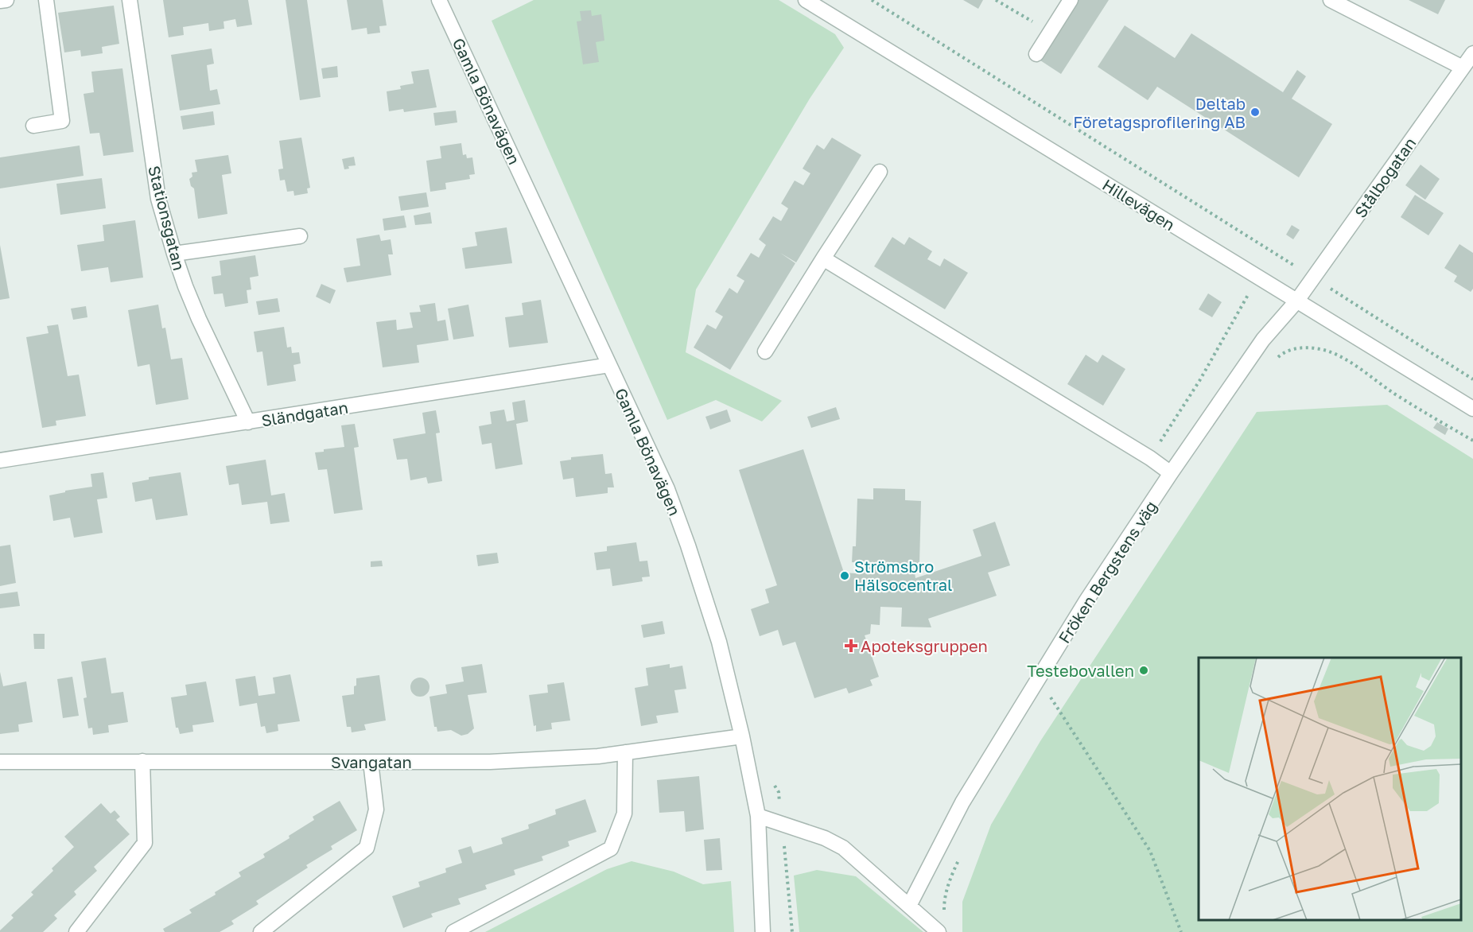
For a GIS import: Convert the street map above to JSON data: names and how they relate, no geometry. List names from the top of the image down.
{
  "streets": {
    "street": [
      "Gamla Bönavägen",
      "Stålbogatan",
      "Hillevägen",
      "Stationsgatan",
      "Sländgatan",
      "Fröken Bergstens väg",
      "Svangatan"
    ]
  },
  "crossings": [
    ["Gamla Bönavägen", "Sländgatan"],
    ["Gamla Bönavägen", "Svangatan"],
    ["Stålbogatan", "Hillevägen"],
    ["Stålbogatan", "Fröken Bergstens väg"],
    ["Hillevägen", "Fröken Bergstens väg"],
    ["Stationsgatan", "Sländgatan"]
  ],
  "places": {
    "other": ["Deltab Företagsprofilering AB", "Strömsbro Hälsocentral", "Testebovallen"],
    "health": ["Apoteksgruppen"]
  }
}
